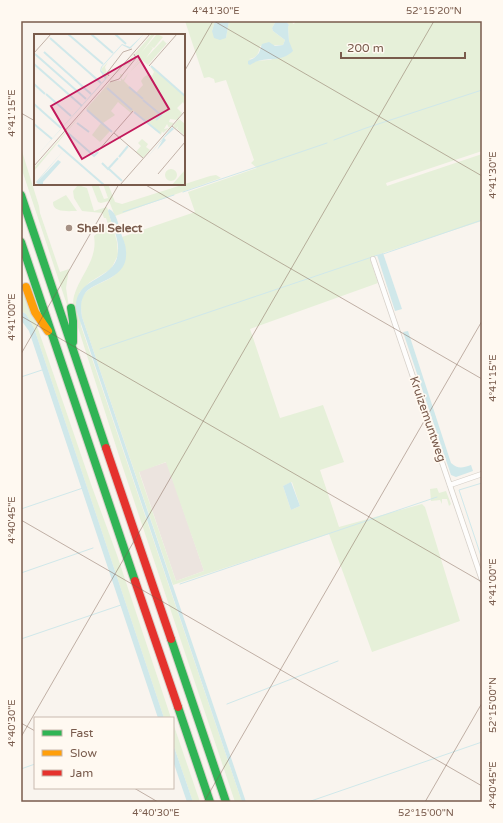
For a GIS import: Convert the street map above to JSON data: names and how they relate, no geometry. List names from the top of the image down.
{
  "streets": {
    "street": ["Kruizemuntweg"]
  },
  "places": ["Shell Select"],
  "legend": ["Fast", "Slow", "Jam"],
  "scale_bar": "200 m",
  "coordinates": [
    "4°41'30\"E",
    "52°15'20\"N",
    "4°41'15\"E",
    "4°41'00\"E",
    "4°40'45\"E",
    "52°15'00\"N",
    "4°40'30\"E"
  ]
}
